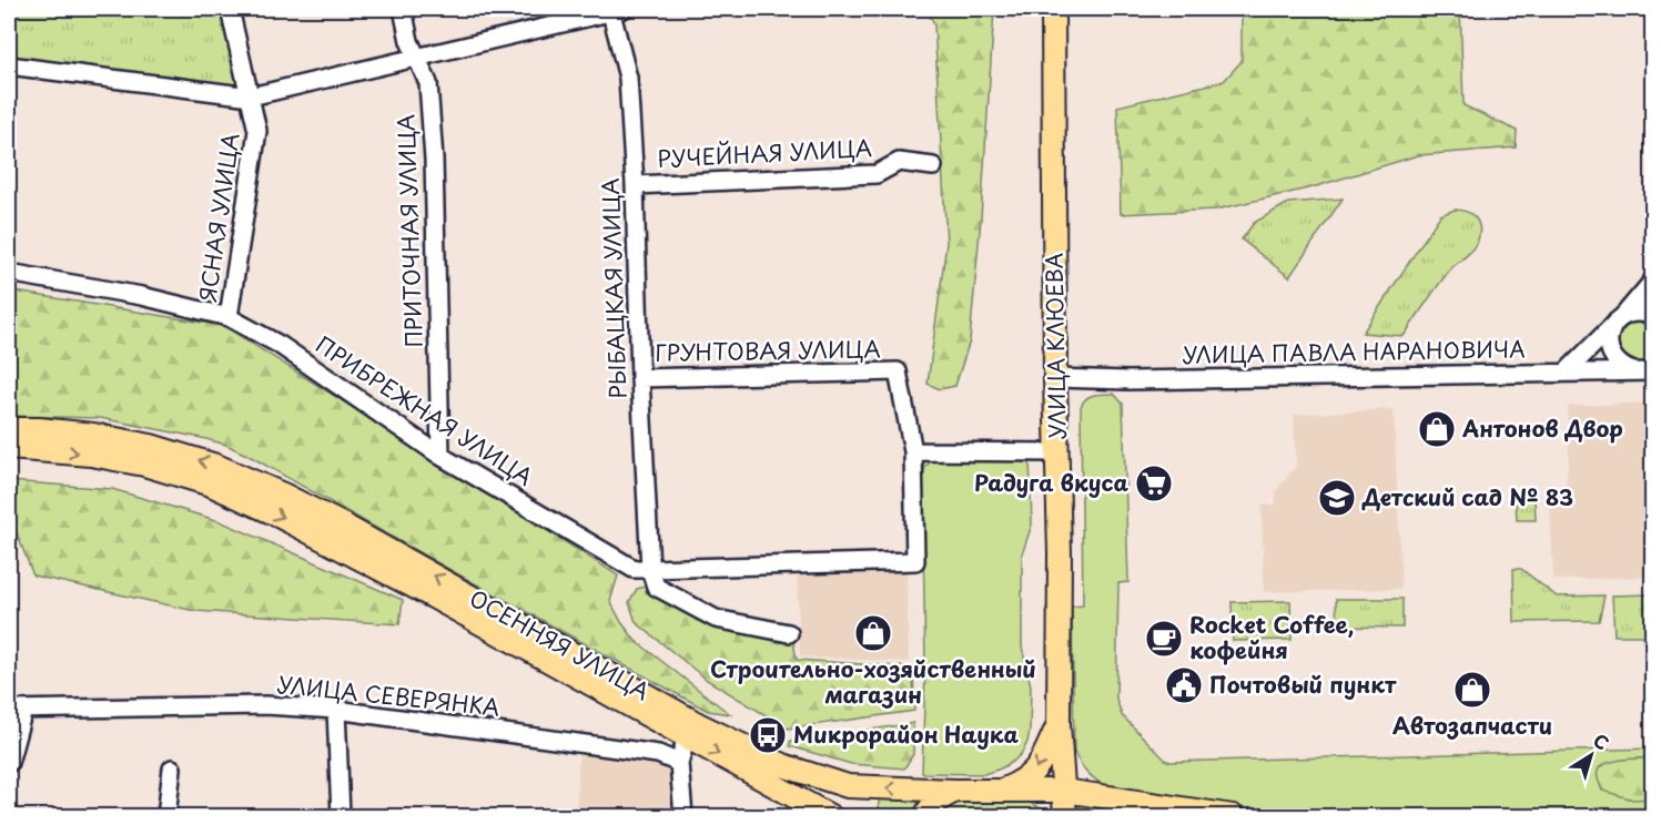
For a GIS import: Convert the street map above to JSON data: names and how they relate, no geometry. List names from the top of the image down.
{
  "streets": {
    "main road": ["УЛИЦА КЛЮЕВА", "ОСЕННЯЯ УЛИЦА"],
    "street": [
      "РУЧЕЙНАЯ УЛИЦА",
      "ЯСНАЯ УЛИЦА",
      "ПРИТОЧНАЯ УЛИЦА",
      "РЫБАЦКАЯ УЛИЦА",
      "ГРУНТОВАЯ УЛИЦА",
      "УЛИЦА ПАВЛА НАРАНОВИЧА",
      "ПРИБРЕЖНАЯ УЛИЦА",
      "УЛИЦА СЕВЕРЯНКА"
    ]
  },
  "crossings": [
    ["РУЧЕЙНАЯ УЛИЦА", "РЫБАЦКАЯ УЛИЦА"],
    ["ЯСНАЯ УЛИЦА", "ПРИБРЕЖНАЯ УЛИЦА"],
    ["ПРИТОЧНАЯ УЛИЦА", "ПРИБРЕЖНАЯ УЛИЦА"],
    ["РЫБАЦКАЯ УЛИЦА", "ГРУНТОВАЯ УЛИЦА"],
    ["РЫБАЦКАЯ УЛИЦА", "ПРИБРЕЖНАЯ УЛИЦА"],
    ["УЛИЦА КЛЮЕВА", "УЛИЦА ПАВЛА НАРАНОВИЧА"],
    ["УЛИЦА КЛЮЕВА", "ОСЕННЯЯ УЛИЦА"],
    ["ГРУНТОВАЯ УЛИЦА", "ПРИБРЕЖНАЯ УЛИЦА"]
  ],
  "places": {
    "shop": ["Антонов Двор", "Строительно-хозяйственный магазин", "Автозапчасти"],
    "supermarket": ["Радуга вкуса"],
    "school or university": ["Детский сад № 83"],
    "cafe": ["Rocket Coffee, кофейня"],
    "public building": ["Почтовый пункт"],
    "bus stop": ["Микрорайон Наука"]
  },
  "north": "top right"
}
